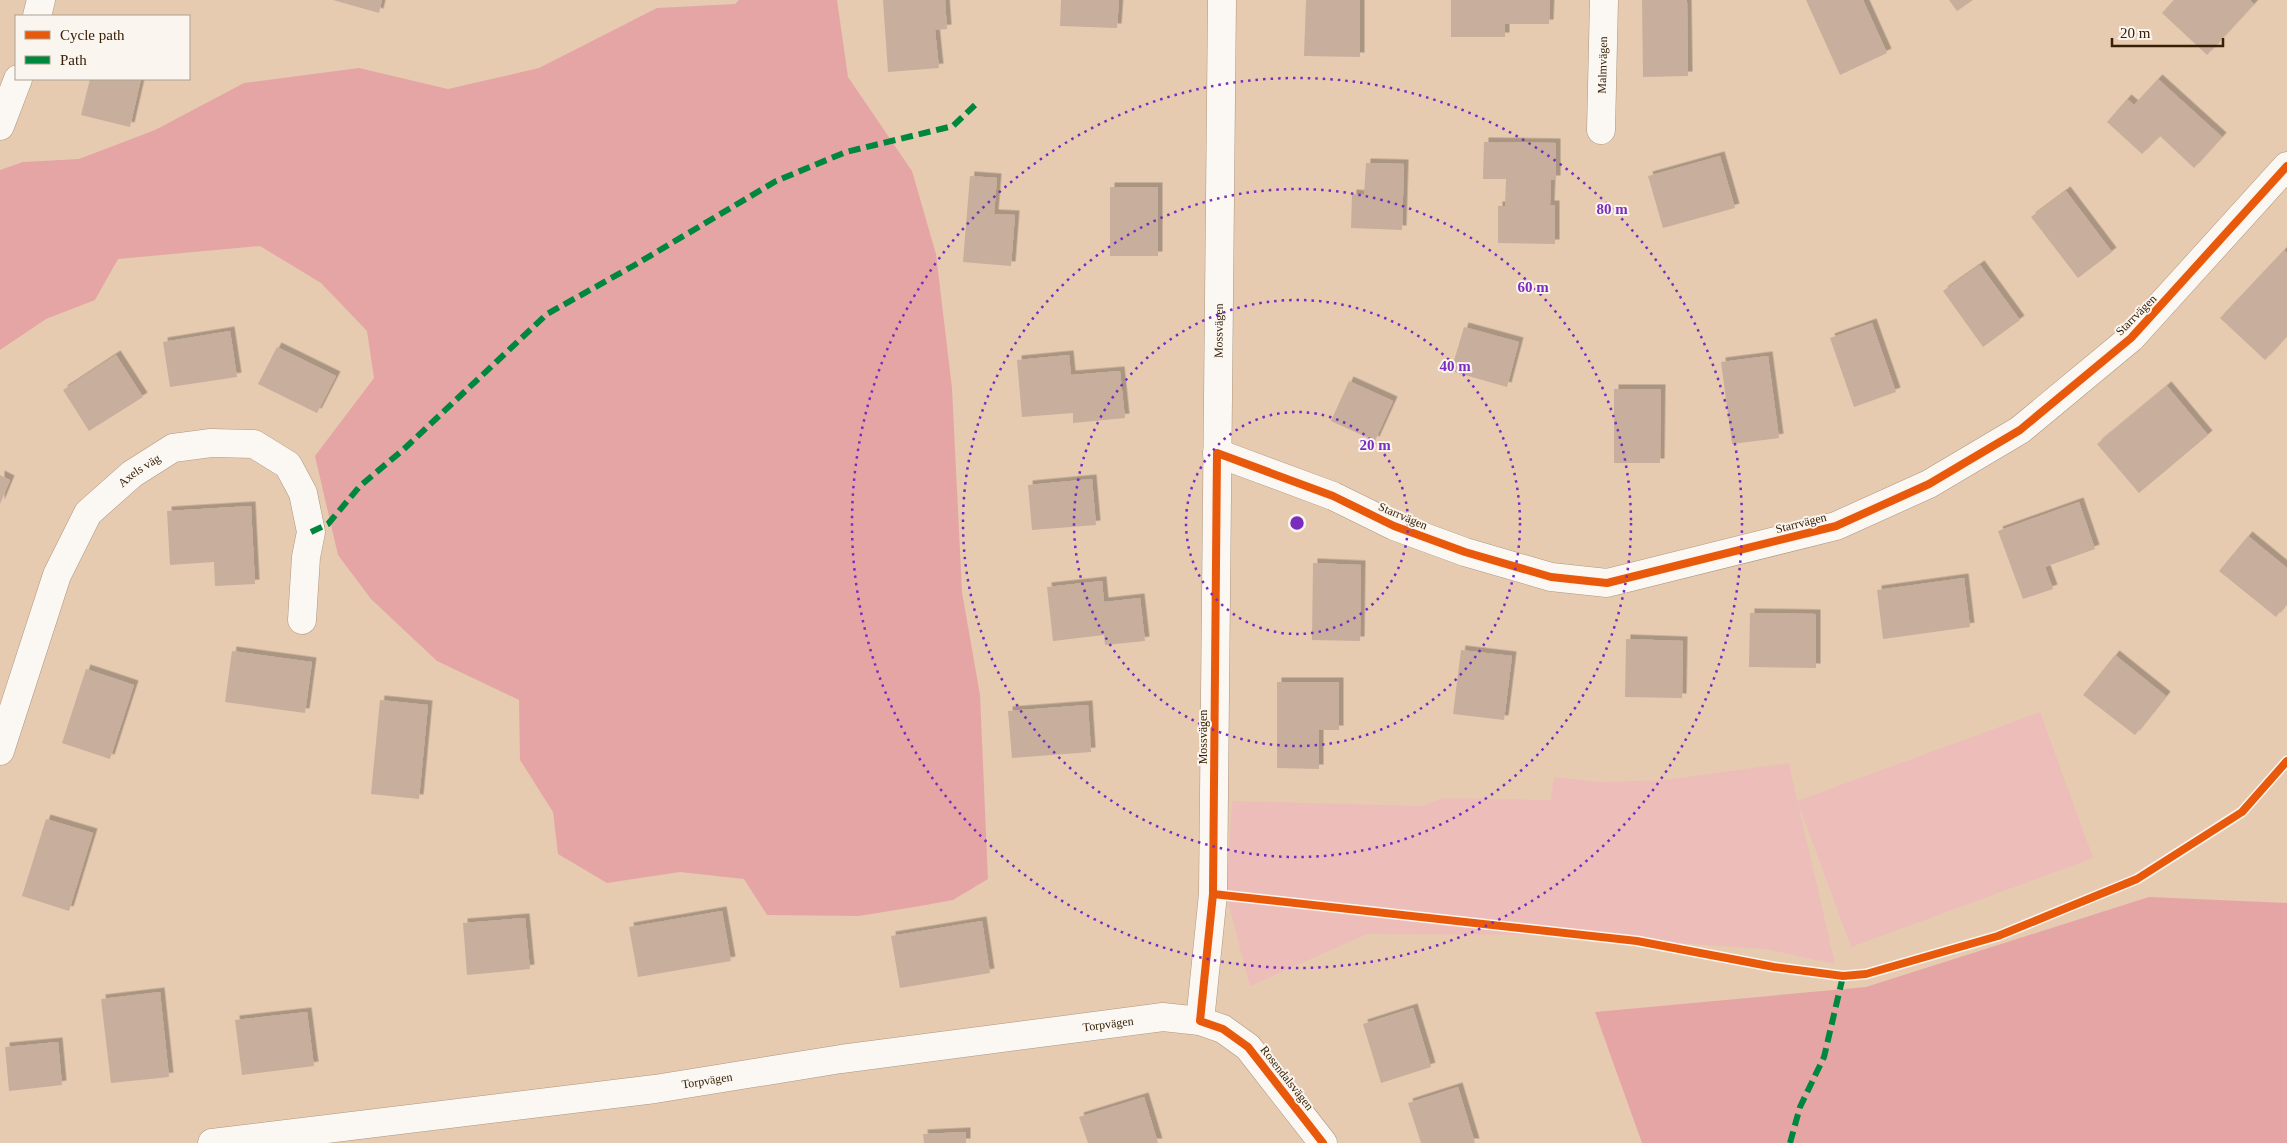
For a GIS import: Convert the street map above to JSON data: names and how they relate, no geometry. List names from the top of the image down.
{
  "streets": {
    "street": [
      "Malmvägen",
      "Starrvägen",
      "Mossvägen",
      "Axels väg",
      "Torpvägen",
      "Rosendalsvägen"
    ]
  },
  "crossings": [
    ["Starrvägen", "Mossvägen"],
    ["Mossvägen", "Torpvägen"],
    ["Mossvägen", "Rosendalsvägen"],
    ["Torpvägen", "Rosendalsvägen"]
  ],
  "legend": ["Cycle path", "Path"],
  "scale_bar": "20 m",
  "rings": [
    "80 m",
    "60 m",
    "40 m",
    "20 m"
  ]
}
